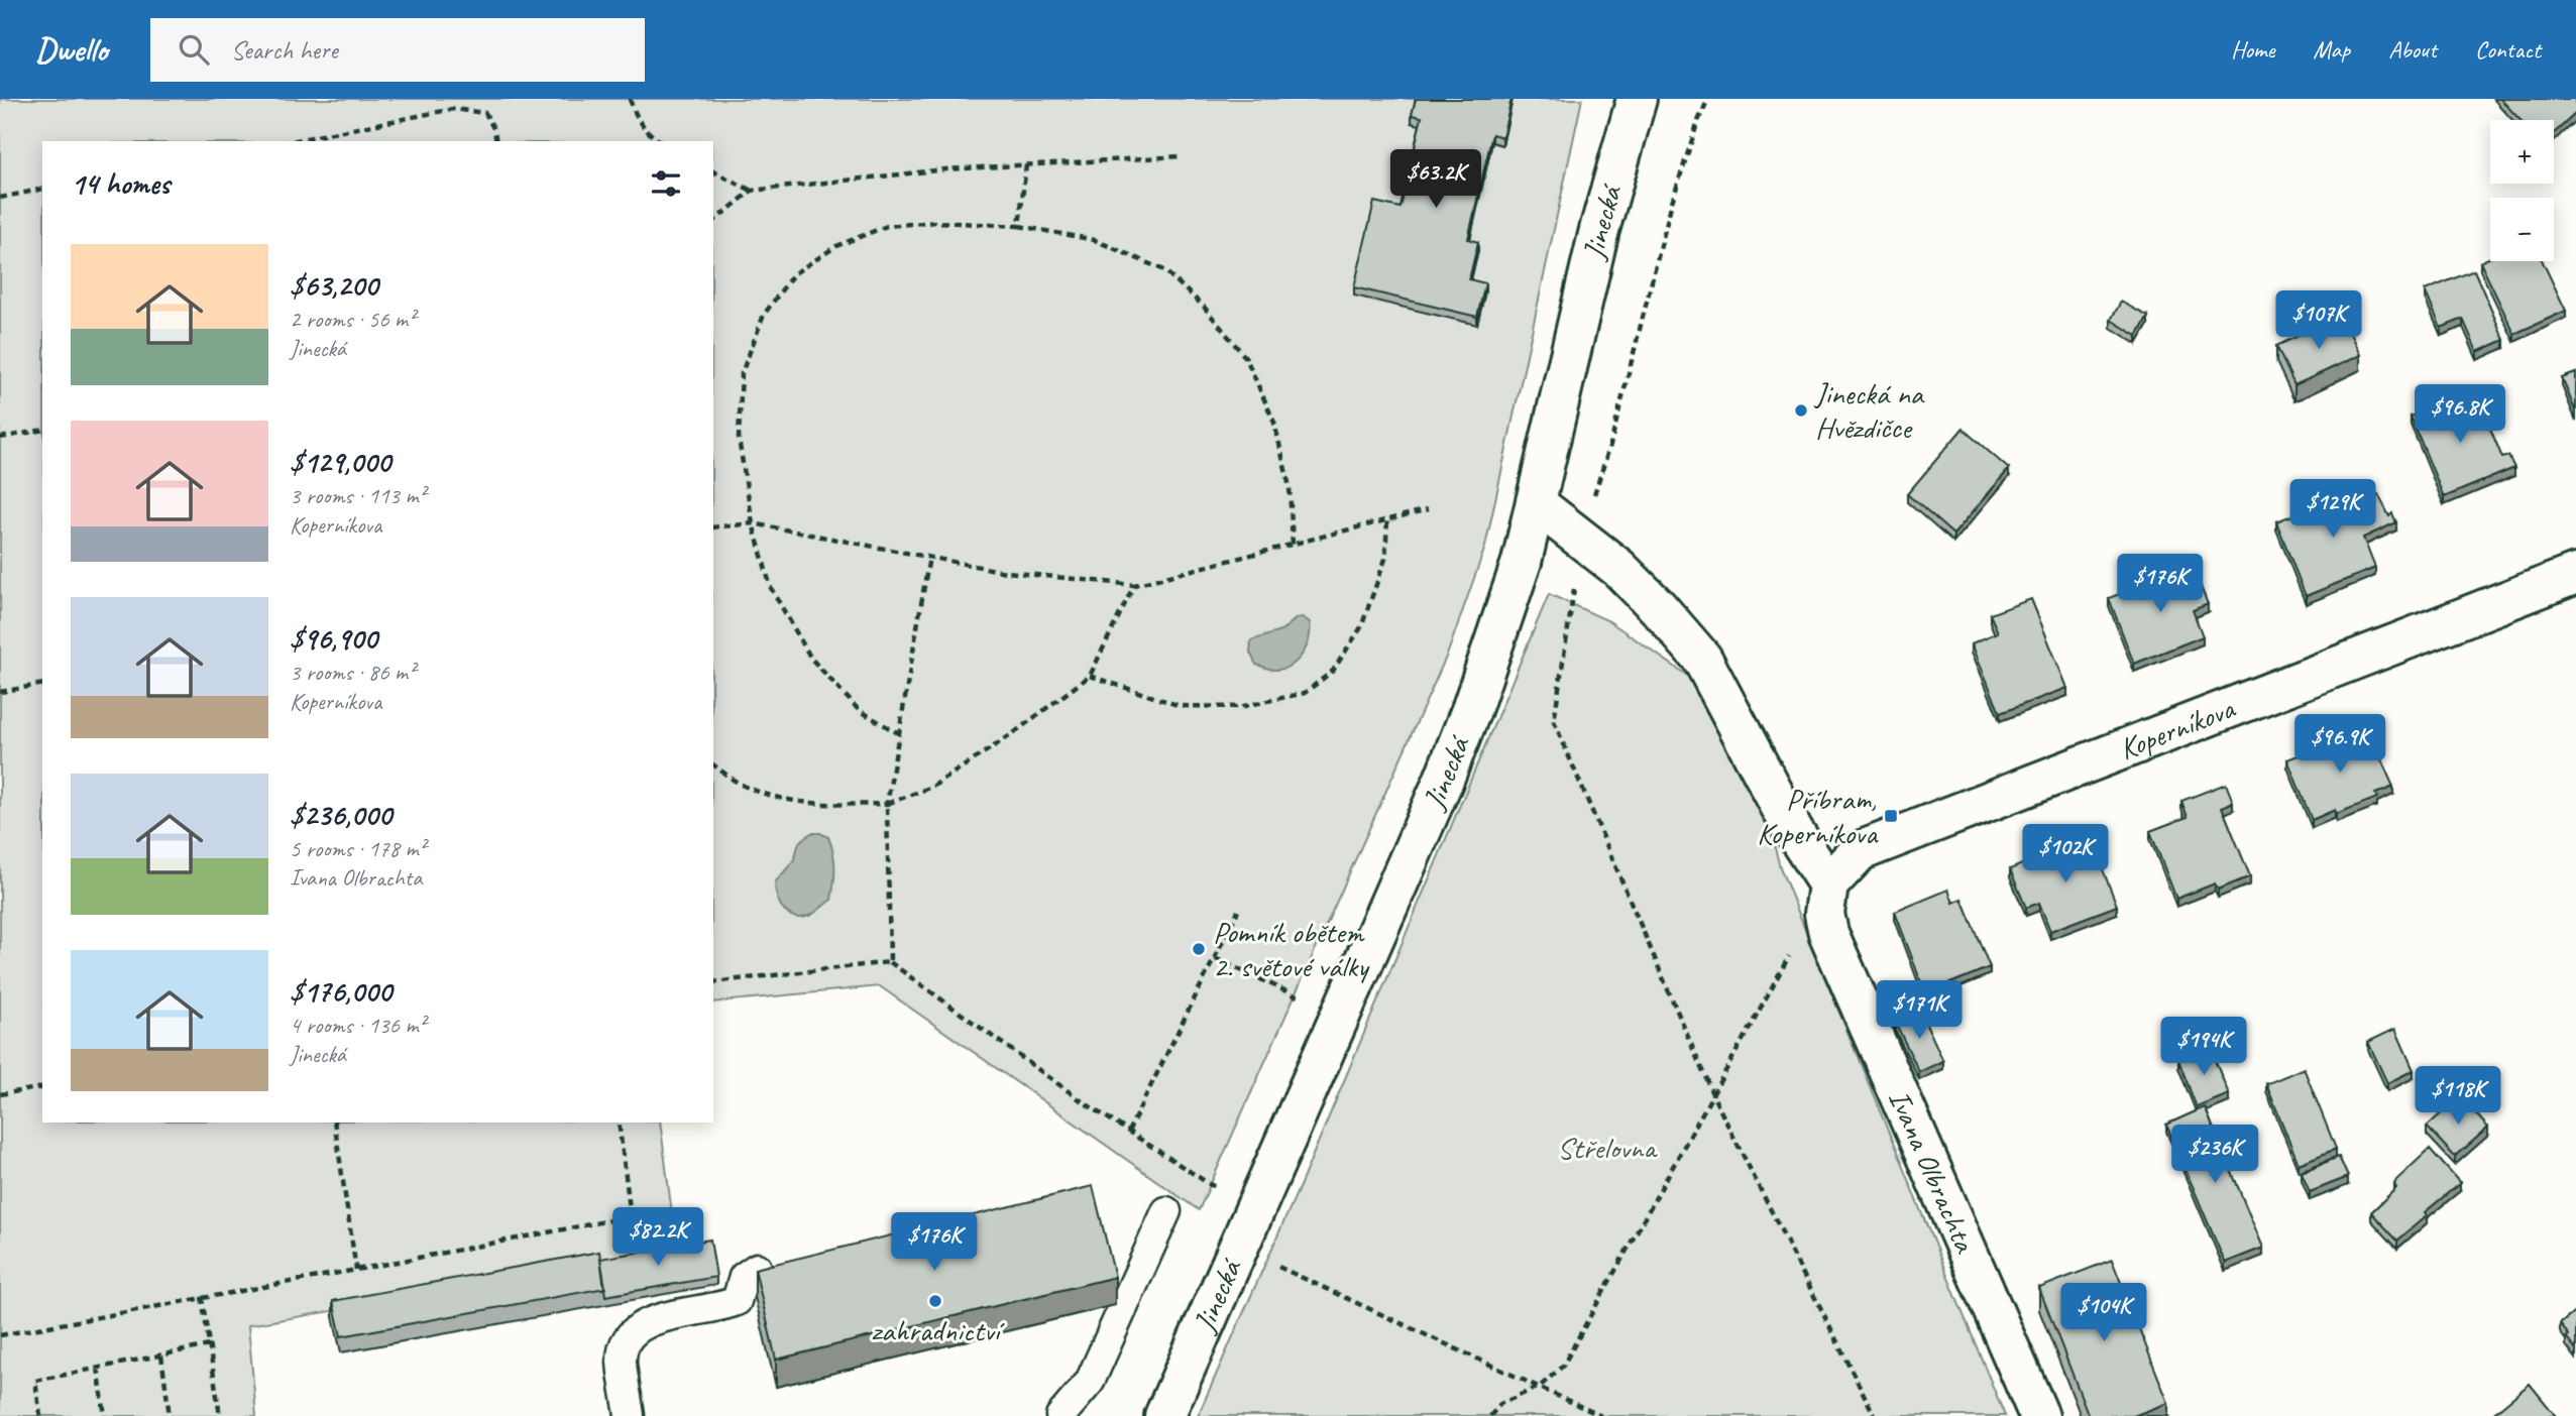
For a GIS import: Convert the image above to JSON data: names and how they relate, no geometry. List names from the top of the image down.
{
  "streets": {
    "street": ["Jinecká", "Koperníkova", "Ivana Olbrachta"]
  },
  "crossings": [
    ["Koperníkova", "Ivana Olbrachta"]
  ],
  "parks": ["Střelovna"],
  "places": {
    "other": ["Jinecká na Hvězdičce", "Pomník obětem 2. světové války", "zahradnictví"],
    "transit": ["Příbram, Koperníkova"]
  },
  "page": {
    "header": "Dwello",
    "search": "Search here",
    "nav": [
      "Home",
      "Map",
      "About",
      "Contact"
    ],
    "map_buttons": ["+", "−"],
    "heading": "14 homes",
    "price": [
      "$63.2K",
      "$107K",
      "$96.8K",
      "$129K",
      "$176K",
      "$96.9K",
      "$102K",
      "$171K",
      "$194K",
      "$118K",
      "$236K",
      "$82.2K",
      "$176K",
      "$104K"
    ],
    "list": [
      {
        "name": "$63,200",
        "note": "2 rooms · 56 m² · Jinecká"
      },
      {
        "name": "$129,000",
        "note": "3 rooms · 113 m² · Koperníkova"
      },
      {
        "name": "$96,900",
        "note": "3 rooms · 86 m² · Koperníkova"
      },
      {
        "name": "$236,000",
        "note": "5 rooms · 178 m² · Ivana Olbrachta"
      },
      {
        "name": "$176,000",
        "note": "4 rooms · 136 m² · Jinecká"
      }
    ]
  }
}
